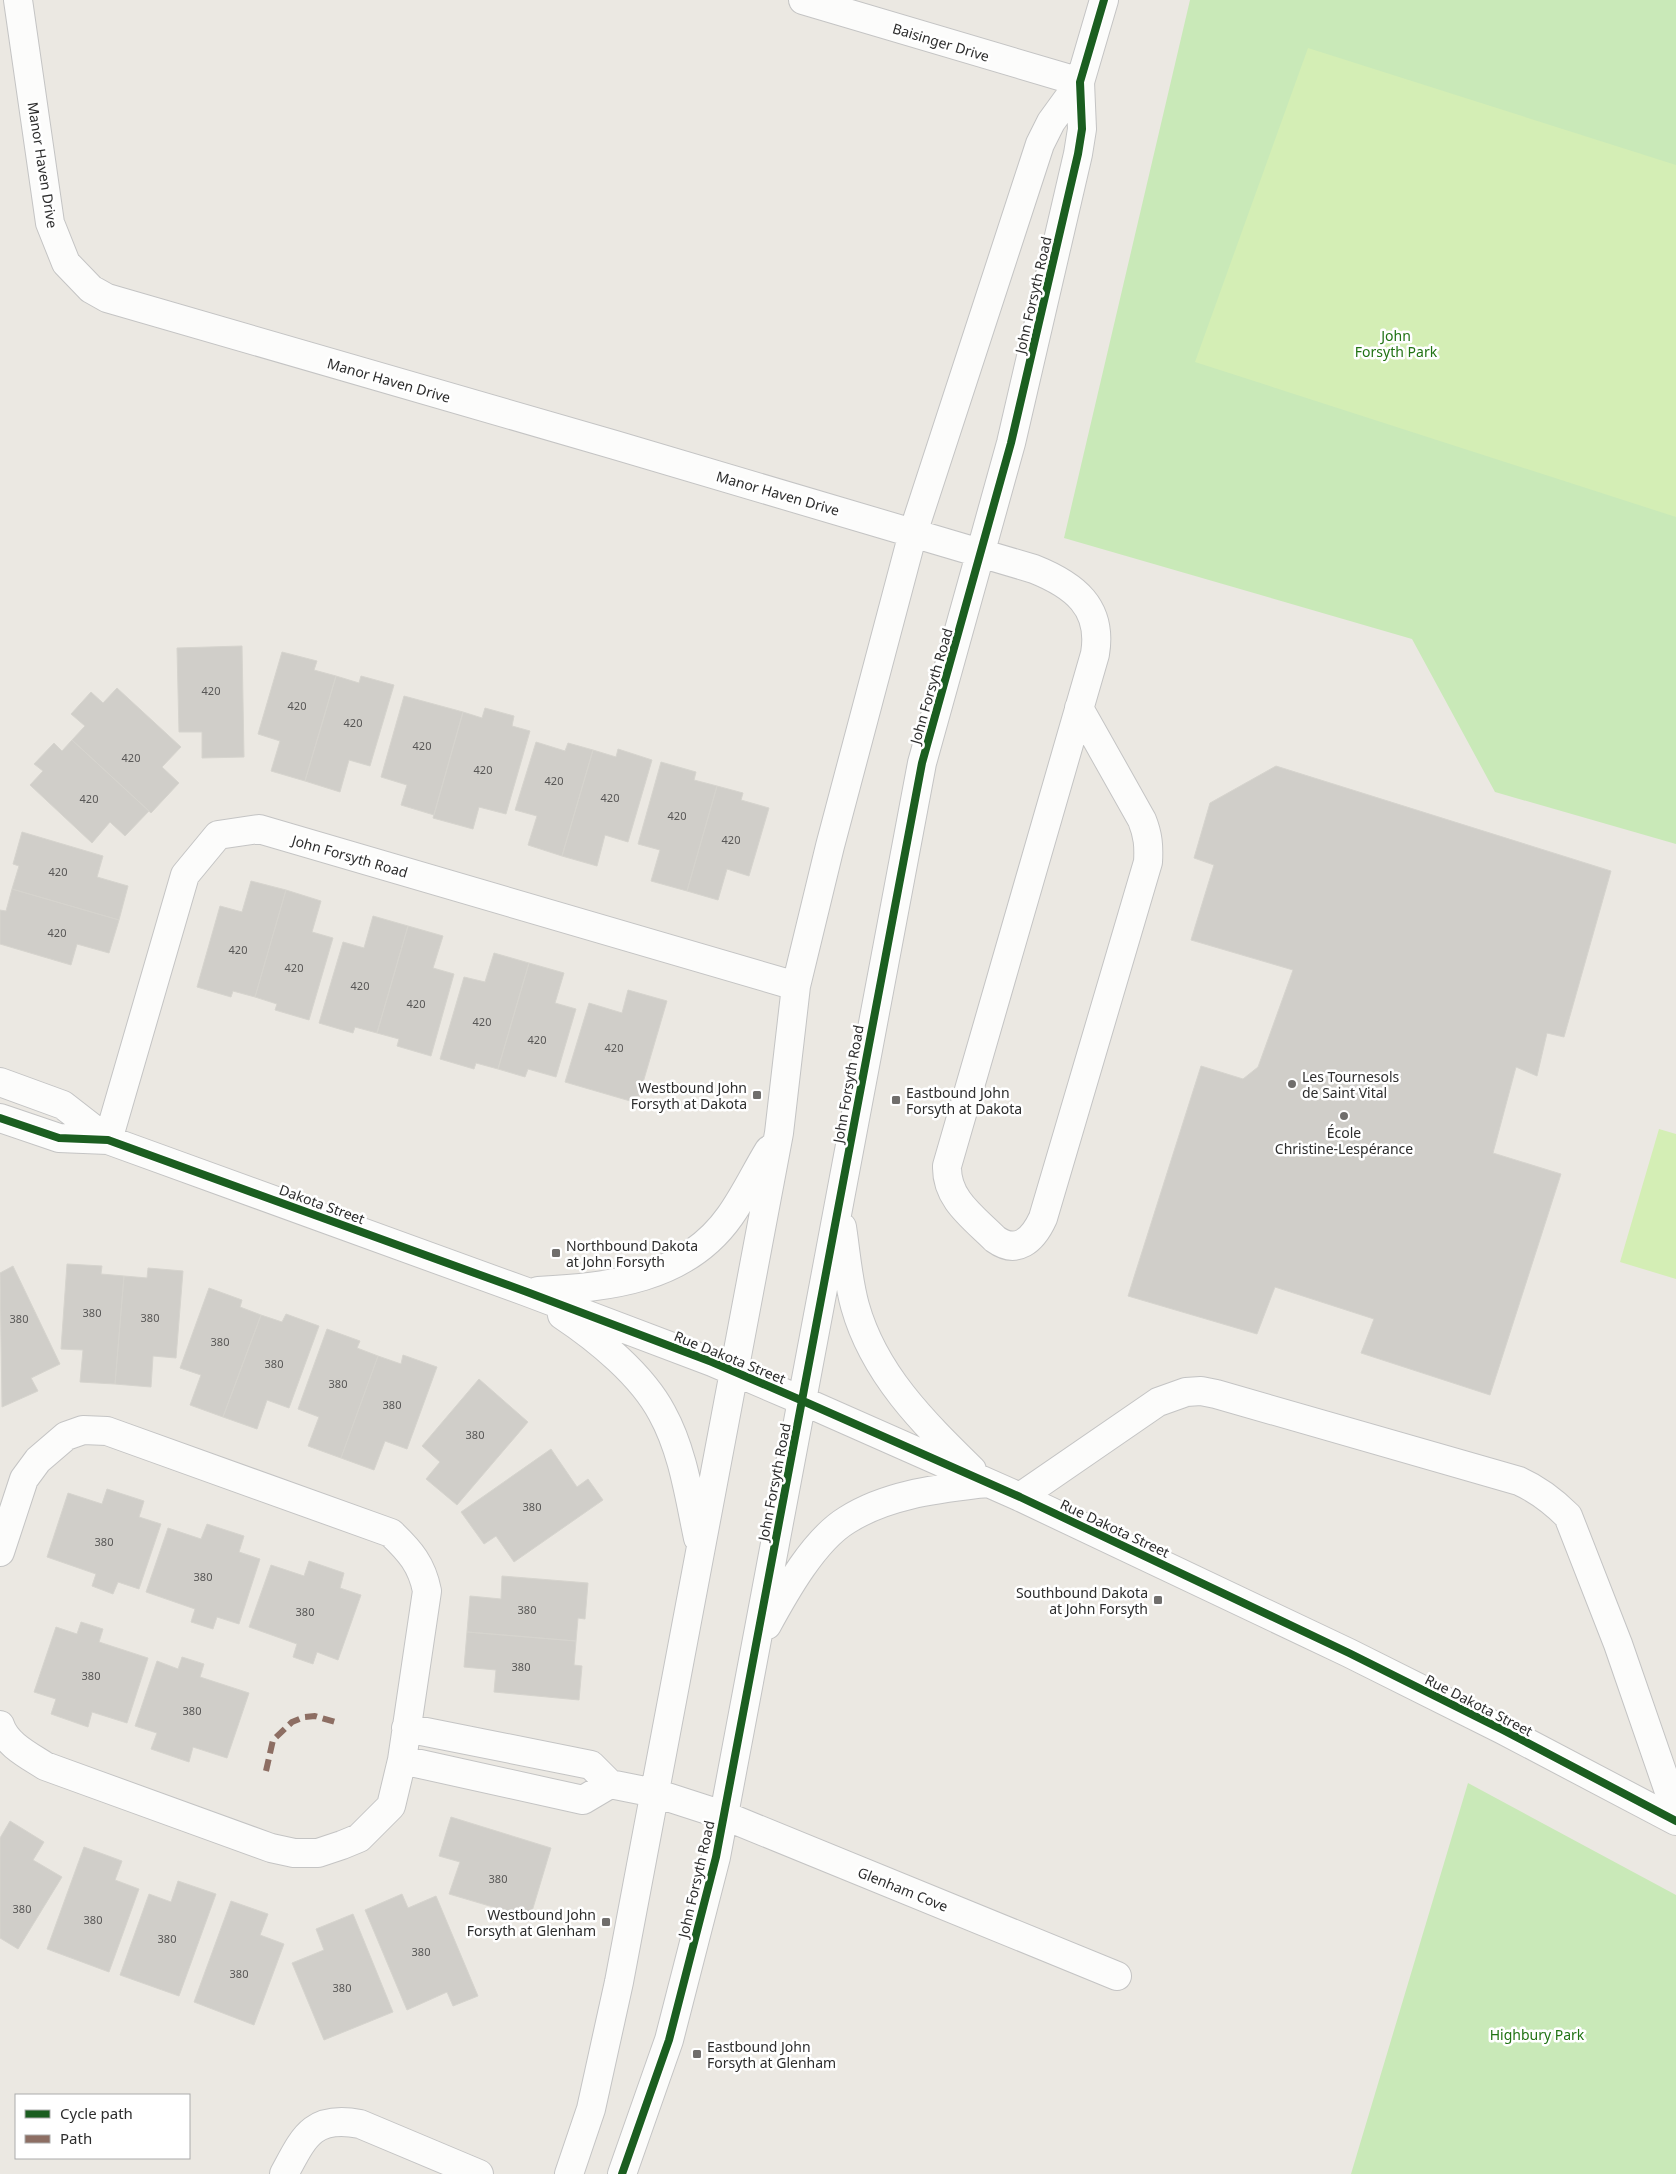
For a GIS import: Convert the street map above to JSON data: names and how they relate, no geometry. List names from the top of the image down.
{
  "streets": {
    "street": [
      "Baisinger Drive",
      "Manor Haven Drive",
      "John Forsyth Road",
      "Dakota Street",
      "Rue Dakota Street",
      "Glenham Cove"
    ]
  },
  "crossings": [
    ["Baisinger Drive", "John Forsyth Road"],
    ["Manor Haven Drive", "John Forsyth Road"],
    ["John Forsyth Road", "Dakota Street"],
    ["John Forsyth Road", "Rue Dakota Street"],
    ["John Forsyth Road", "Glenham Cove"],
    ["Dakota Street", "Rue Dakota Street"]
  ],
  "parks": ["John Forsyth Park", "Highbury Park"],
  "places": {
    "other": ["Les Tournesols de Saint Vital", "École Christine-Lespérance"],
    "transit": [
      "Westbound John Forsyth at Dakota",
      "Eastbound John Forsyth at Dakota",
      "Northbound Dakota at John Forsyth",
      "Southbound Dakota at John Forsyth",
      "Westbound John Forsyth at Glenham",
      "Eastbound John Forsyth at Glenham"
    ]
  },
  "house_numbers": [
    "420",
    "420",
    "420",
    "420",
    "420",
    "420",
    "420",
    "420",
    "420",
    "420",
    "420",
    "420",
    "420",
    "420",
    "420",
    "420",
    "420",
    "420",
    "420",
    "420",
    "380",
    "380",
    "380",
    "380",
    "380",
    "380",
    "380",
    "380",
    "380",
    "380",
    "380",
    "380",
    "380",
    "380",
    "380",
    "380",
    "380",
    "380",
    "380",
    "380",
    "380",
    "380",
    "380"
  ],
  "legend": ["Cycle path", "Path"]
}
